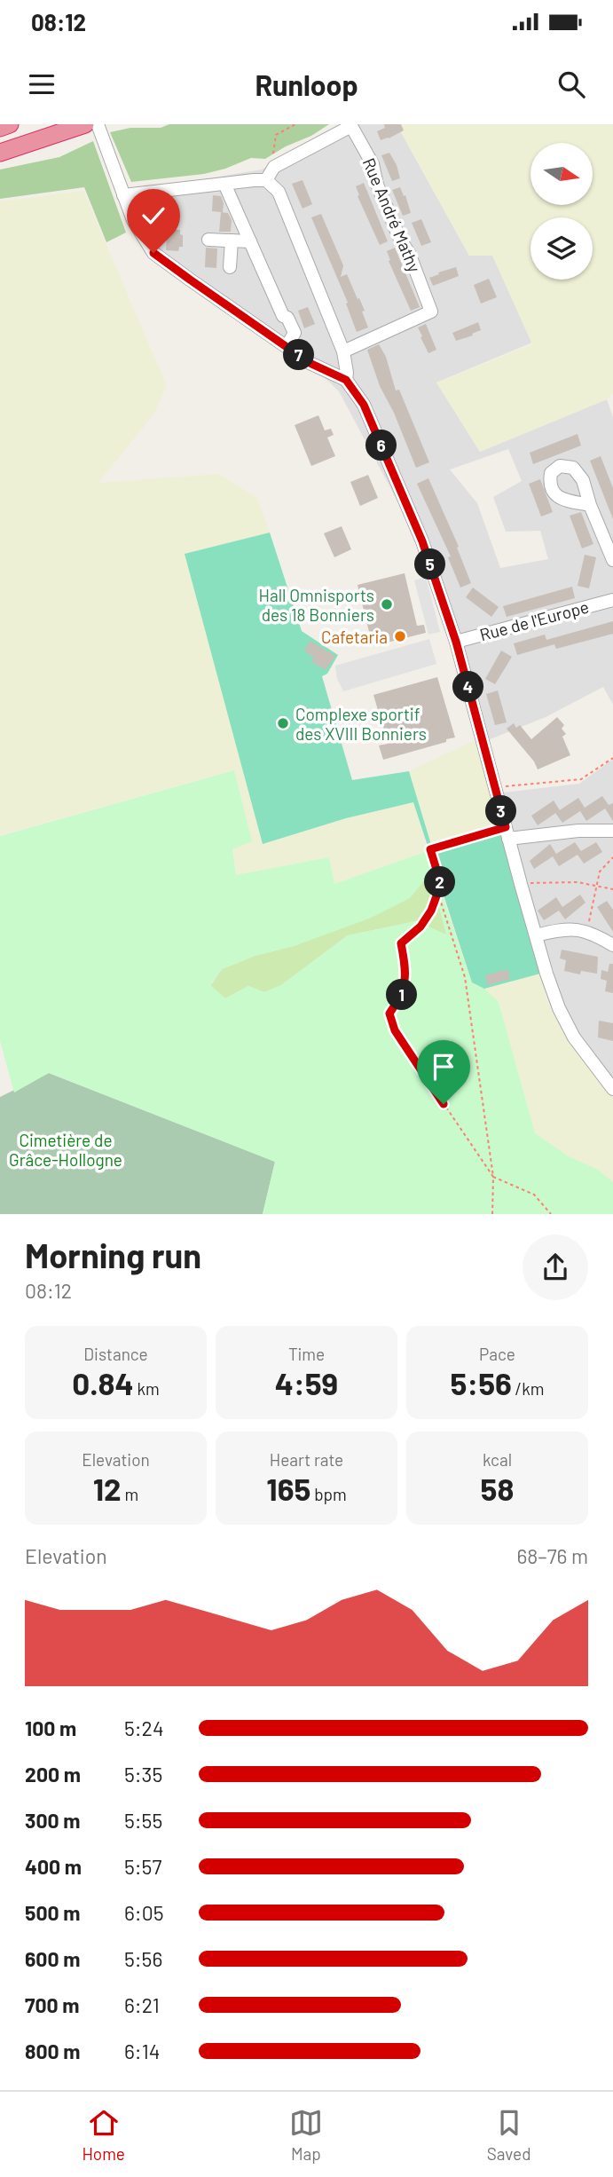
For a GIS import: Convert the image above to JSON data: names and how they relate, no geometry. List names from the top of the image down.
{
  "streets": {
    "street": ["Rue André Mathy", "Rue de l'Europe"]
  },
  "parks": ["Cimetière de Grâce-Hollogne"],
  "places": ["Hall Omnisports des 18 Bonniers", "Cafetaria", "Complexe sportif des XVIII Bonniers"],
  "north": "right",
  "page": {
    "status": "08:12",
    "header": "Runloop",
    "pins": [
      "7",
      "6",
      "5",
      "4",
      "3",
      "2",
      "1"
    ],
    "heading": ["Morning run", "08:12"],
    "stats": [
      ["Distance", "0.84 km"],
      ["Time", "4:59"],
      ["Pace", "5:56 /km"],
      ["Elevation", "12 m"],
      ["Heart rate", "165 bpm"],
      ["kcal", "58"]
    ],
    "chart": ["Elevation", "68–76 m"],
    "list": [
      {
        "name": "100 m",
        "note": "5:24"
      },
      {
        "name": "200 m",
        "note": "5:35"
      },
      {
        "name": "300 m",
        "note": "5:55"
      },
      {
        "name": "400 m",
        "note": "5:57"
      },
      {
        "name": "500 m",
        "note": "6:05"
      },
      {
        "name": "600 m",
        "note": "5:56"
      },
      {
        "name": "700 m",
        "note": "6:21"
      },
      {
        "name": "800 m",
        "note": "6:14"
      }
    ],
    "tabs": ["Home", "Map", "Saved"]
  }
}
